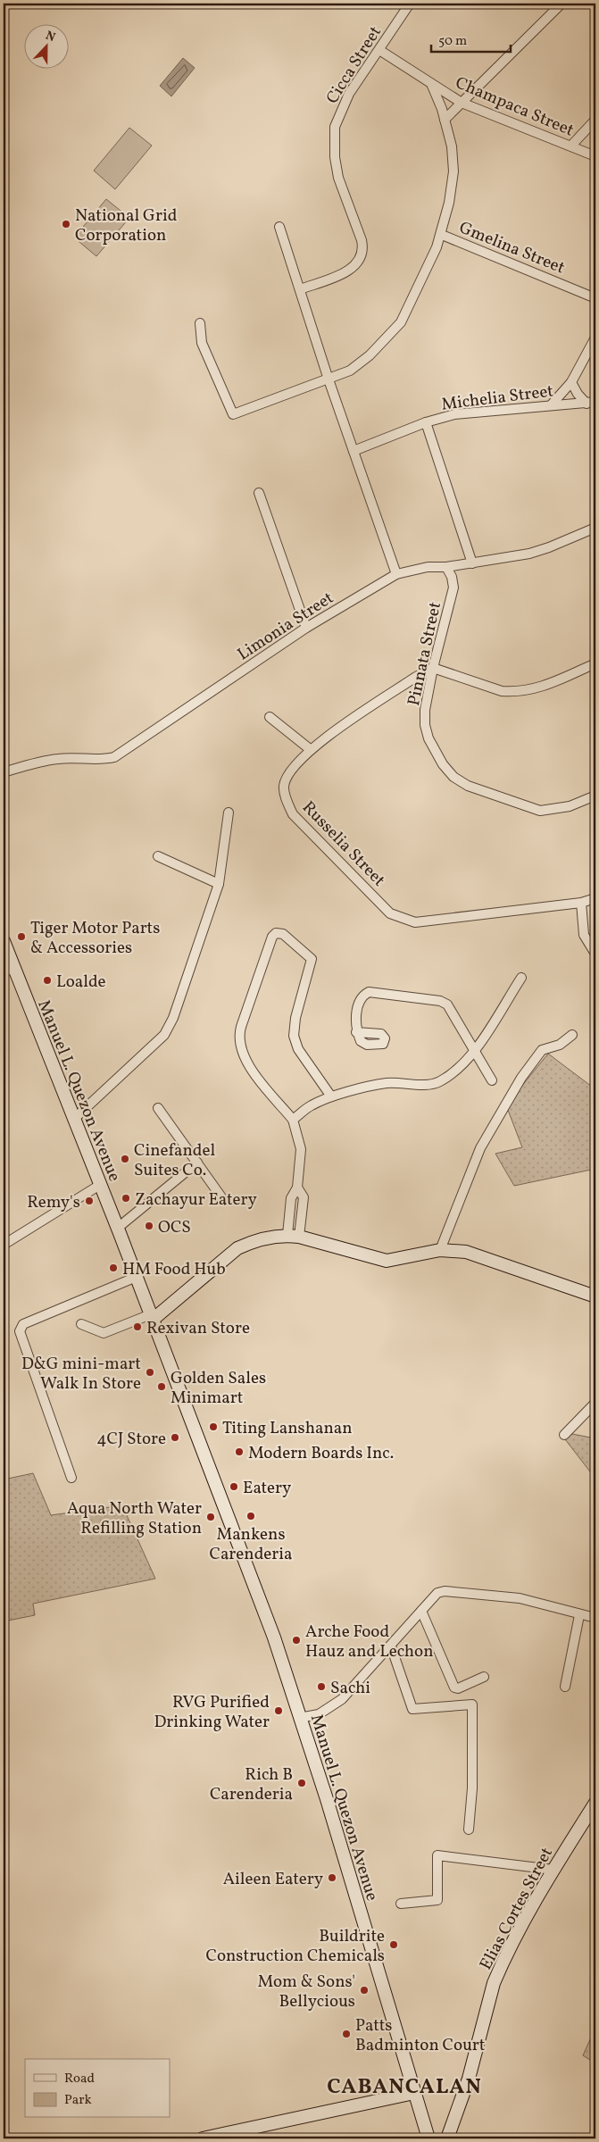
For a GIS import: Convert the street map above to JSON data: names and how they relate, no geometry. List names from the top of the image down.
{
  "streets": {
    "main road": ["Manuel L. Quezon Avenue", "Elias Cortes Street"],
    "street": [
      "Cicca Street",
      "Champaca Street",
      "Gmelina Street",
      "Michelia Street",
      "Limonia Street",
      "Pinnata Street",
      "Russelia Street"
    ]
  },
  "crossings": [
    ["Cicca Street", "Champaca Street"],
    ["Limonia Street", "Pinnata Street"],
    ["Pinnata Street", "Russelia Street"]
  ],
  "districts": ["CABANCALAN"],
  "places": [
    "National Grid Corporation",
    "Tiger Motor Parts & Accessories",
    "Loalde",
    "Cinefandel Suites Co.",
    "Zachayur Eatery",
    "Remy's",
    "OCS",
    "HM Food Hub",
    "Rexivan Store",
    "D&G mini-mart Walk In Store",
    "Golden Sales Minimart",
    "Titing Lanshanan",
    "4CJ Store",
    "Modern Boards Inc.",
    "Eatery",
    "Mankens Carenderia",
    "Aqua North Water Refilling Station",
    "Arche Food Hauz and Lechon",
    "Sachi",
    "RVG Purified Drinking Water",
    "Rich B Carenderia",
    "Aileen Eatery",
    "Buildrite Construction Chemicals",
    "Mom & Sons' Bellycious",
    "Patts Badminton Court"
  ],
  "legend": ["Road", "Park"],
  "scale_bar": "50 m",
  "north": "top"
}
